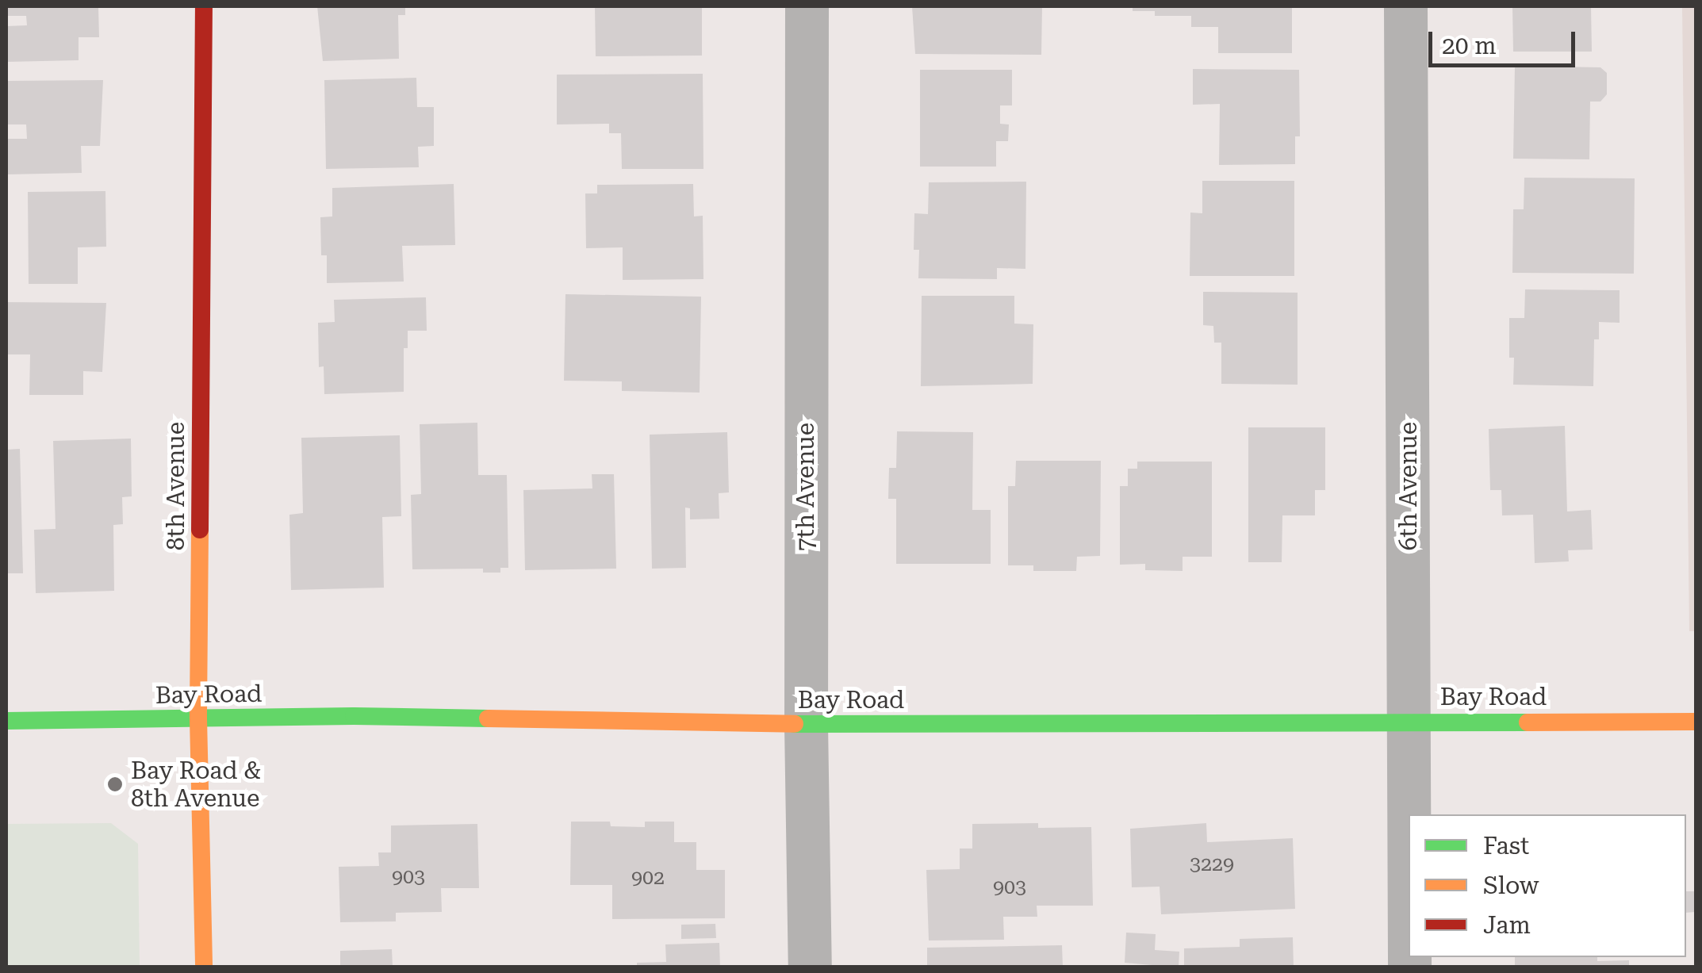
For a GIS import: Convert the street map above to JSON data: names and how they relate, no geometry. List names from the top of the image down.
{
  "streets": {
    "street": [
      "8th Avenue",
      "6th Avenue",
      "7th Avenue",
      "Bay Road"
    ]
  },
  "crossings": [
    ["8th Avenue", "Bay Road"],
    ["6th Avenue", "Bay Road"],
    ["7th Avenue", "Bay Road"]
  ],
  "places": ["Bay Road & 8th Avenue"],
  "house_numbers": [
    "3229",
    "903",
    "902",
    "903"
  ],
  "legend": ["Fast", "Slow", "Jam"],
  "scale_bar": "20 m"
}
